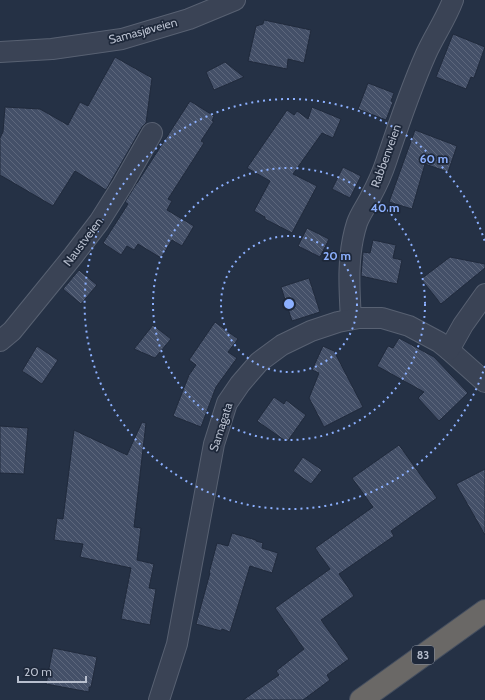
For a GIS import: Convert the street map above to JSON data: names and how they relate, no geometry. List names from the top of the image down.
{
  "streets": {
    "highway": ["83"],
    "street": [
      "Samasjøveien",
      "Rabbenveien",
      "Naustveien",
      "Samagata"
    ]
  },
  "crossings": [
    ["Rabbenveien", "Samagata"]
  ],
  "scale_bar": "20 m",
  "rings": ["60 m", "40 m", "20 m"]
}
